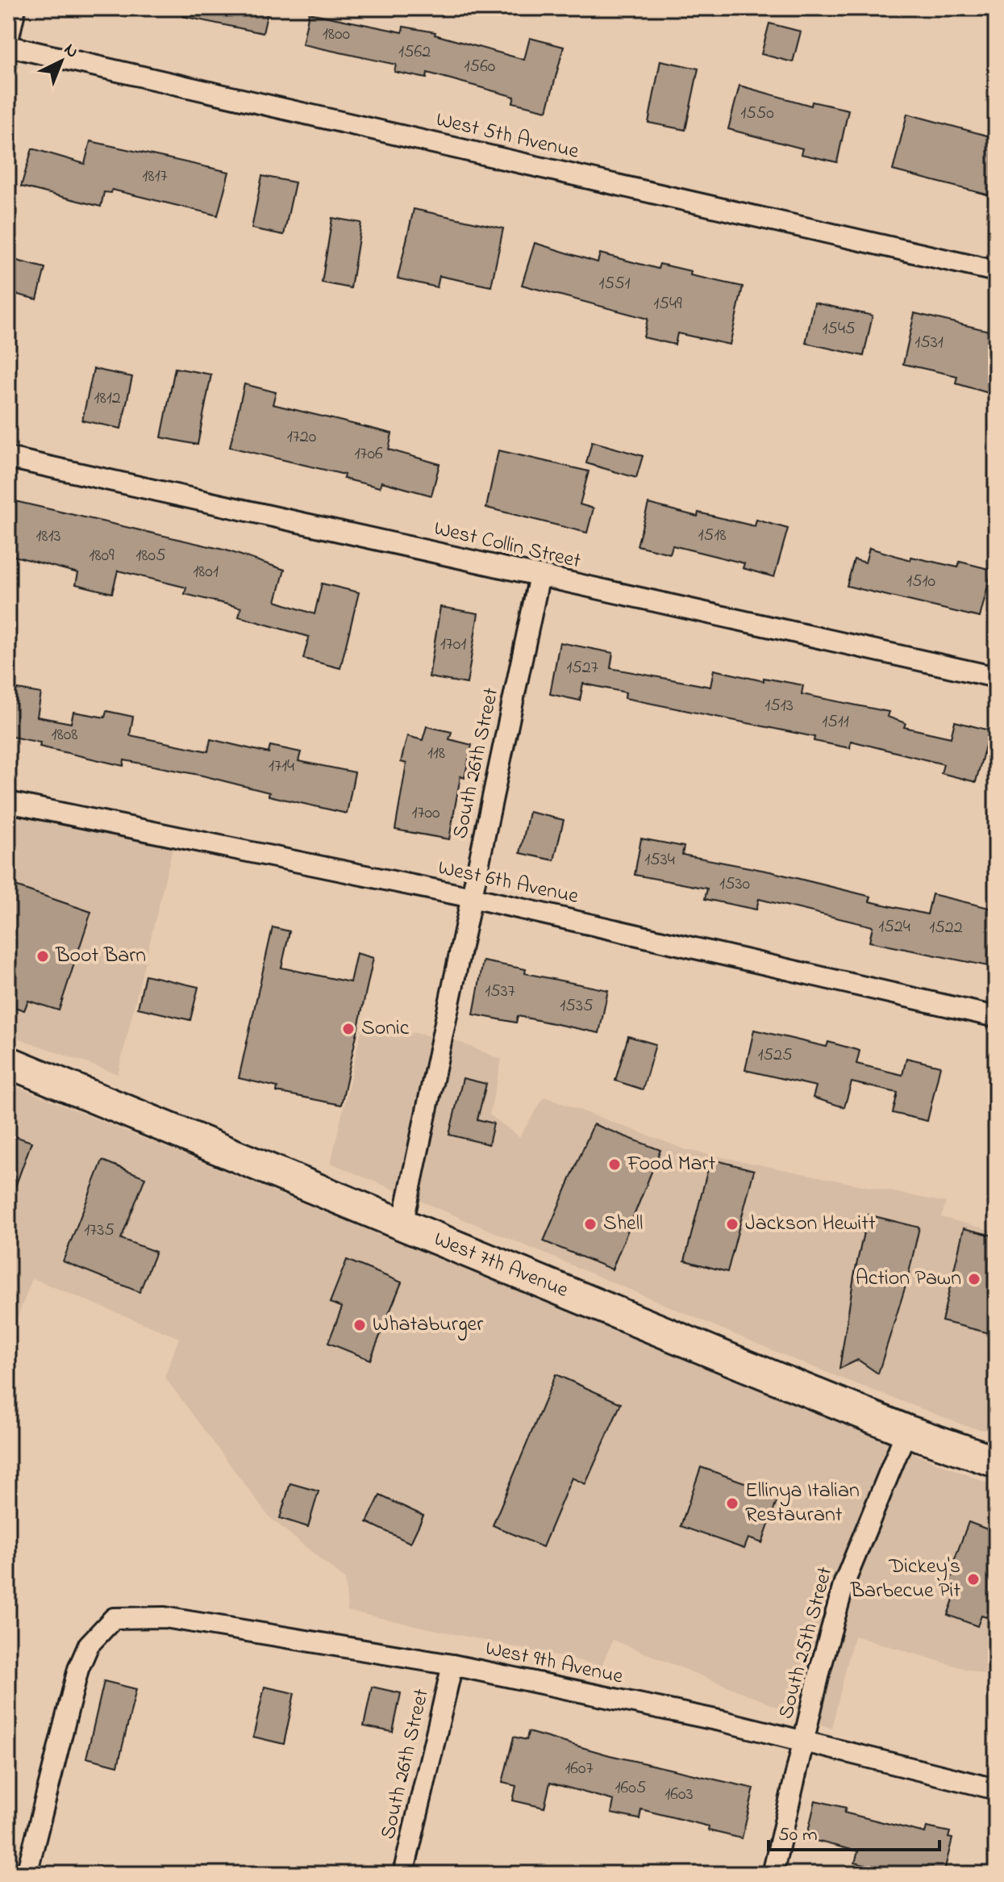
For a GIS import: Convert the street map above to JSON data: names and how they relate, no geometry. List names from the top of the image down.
{
  "streets": {
    "main road": ["West 7th Avenue"],
    "street": [
      "West 5th Avenue",
      "West Collin Street",
      "South 26th Street",
      "West 6th Avenue",
      "South 25th Street",
      "West 9th Avenue"
    ]
  },
  "crossings": [
    ["West Collin Street", "South 26th Street"],
    ["South 26th Street", "West 6th Avenue"],
    ["South 26th Street", "West 7th Avenue"],
    ["South 26th Street", "West 9th Avenue"],
    ["West 7th Avenue", "South 25th Street"],
    ["South 25th Street", "West 9th Avenue"]
  ],
  "places": [
    "Boot Barn",
    "Sonic",
    "Food Mart",
    "Shell",
    "Jackson Hewitt",
    "Action Pawn",
    "Whataburger",
    "Ellinya Italian Restaurant",
    "Dickey's Barbecue Pit"
  ],
  "house_numbers": [
    "1800",
    "1562",
    "1560",
    "1550",
    "1817",
    "1551",
    "1549",
    "1545",
    "1531",
    "1812",
    "1720",
    "1706",
    "1518",
    "1813",
    "1809",
    "1805",
    "1801",
    "1510",
    "1701",
    "1527",
    "1513",
    "1511",
    "1808",
    "118",
    "1714",
    "1700",
    "1534",
    "1530",
    "1524",
    "1522",
    "1537",
    "1535",
    "1525",
    "1735",
    "1607",
    "1605",
    "1603"
  ],
  "scale_bar": "50 m",
  "north": "top right"
}
